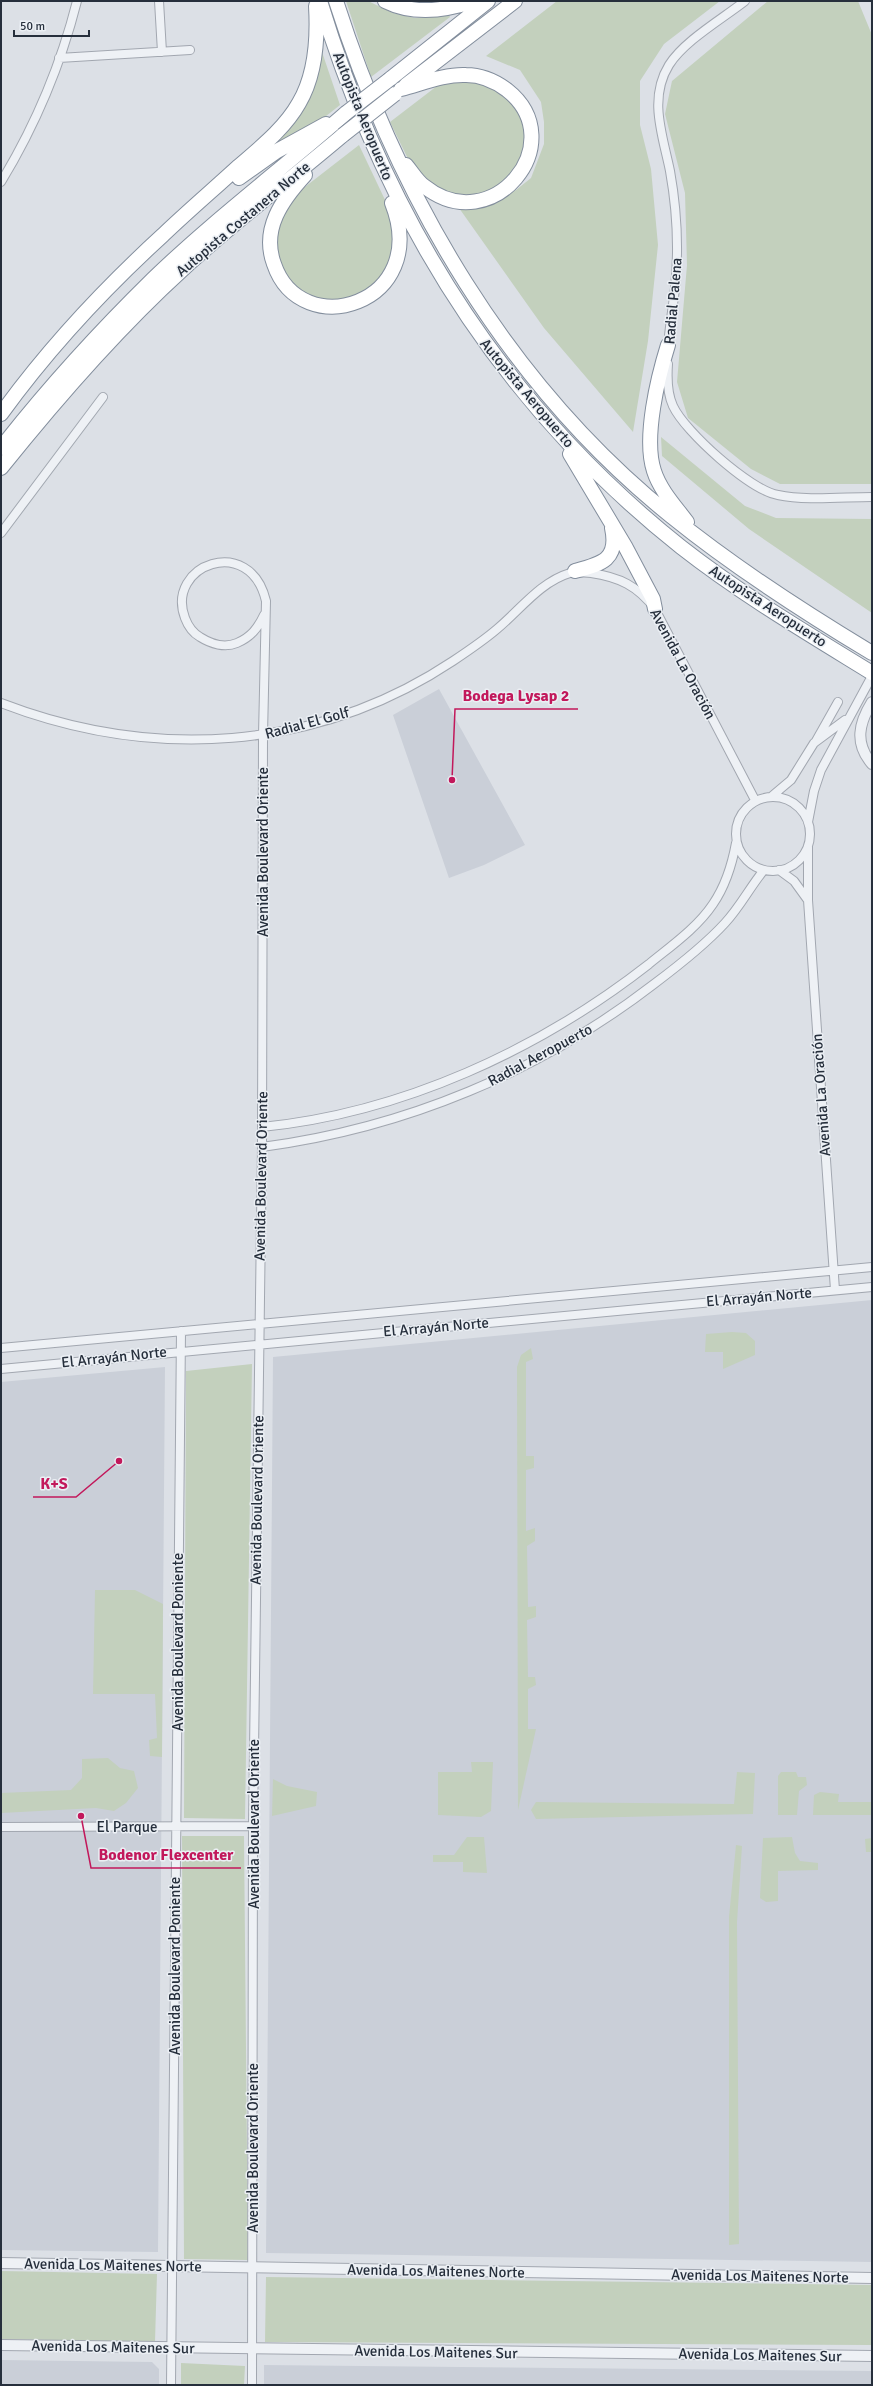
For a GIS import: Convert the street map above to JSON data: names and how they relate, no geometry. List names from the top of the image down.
{
  "streets": {
    "highway": ["Autopista Aeropuerto", "Autopista Costanera Norte"],
    "street": [
      "Radial Palena",
      "Avenida La Oración",
      "Radial El Golf",
      "Avenida Boulevard Oriente",
      "Radial Aeropuerto",
      "El Arrayán Norte",
      "Avenida Boulevard Poniente",
      "El Parque",
      "Avenida Los Maitenes Norte",
      "Avenida Los Maitenes Sur"
    ]
  },
  "crossings": [
    ["Avenida La Oración", "Radial El Golf"],
    ["Avenida La Oración", "Radial Aeropuerto"],
    ["Avenida La Oración", "El Arrayán Norte"],
    ["Radial El Golf", "Avenida Boulevard Oriente"],
    ["Avenida Boulevard Oriente", "Radial Aeropuerto"],
    ["Avenida Boulevard Oriente", "El Arrayán Norte"],
    ["Avenida Boulevard Oriente", "El Parque"],
    ["Avenida Boulevard Oriente", "Avenida Los Maitenes Norte"],
    ["Avenida Boulevard Oriente", "Avenida Los Maitenes Sur"],
    ["El Arrayán Norte", "Avenida Boulevard Poniente"],
    ["Avenida Boulevard Poniente", "El Parque"],
    ["Avenida Boulevard Poniente", "Avenida Los Maitenes Norte"],
    ["Avenida Boulevard Poniente", "Avenida Los Maitenes Sur"]
  ],
  "places": ["Bodega Lysap 2", "K+S", "Bodenor Flexcenter"],
  "scale_bar": "50 m"
}
